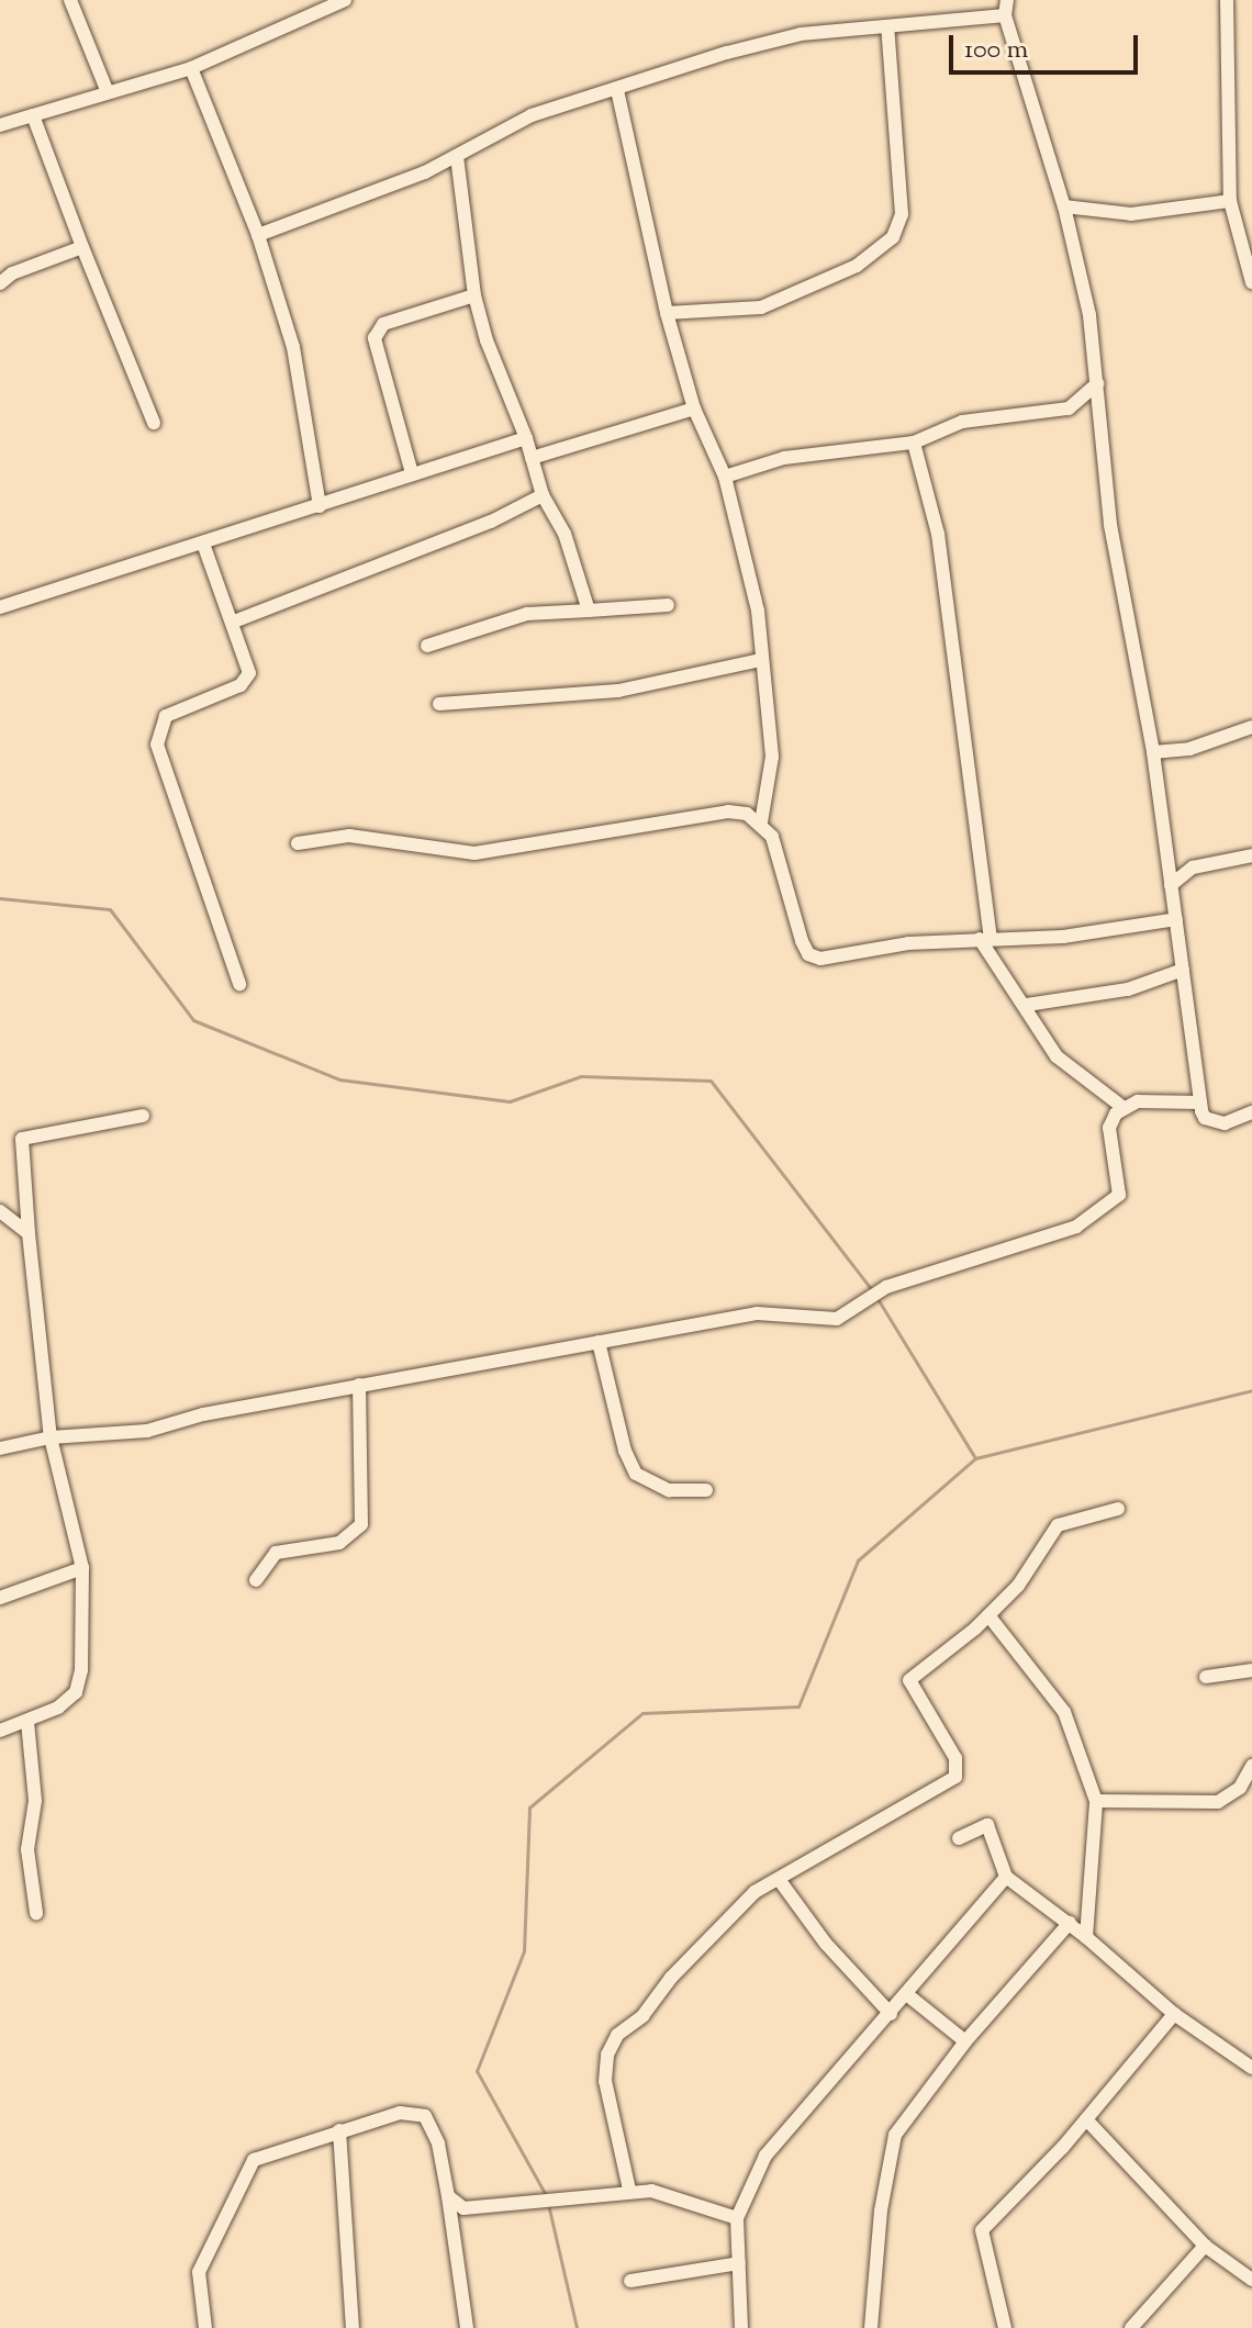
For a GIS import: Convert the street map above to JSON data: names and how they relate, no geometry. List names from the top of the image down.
{
  "scale_bar": "100 m"
}
